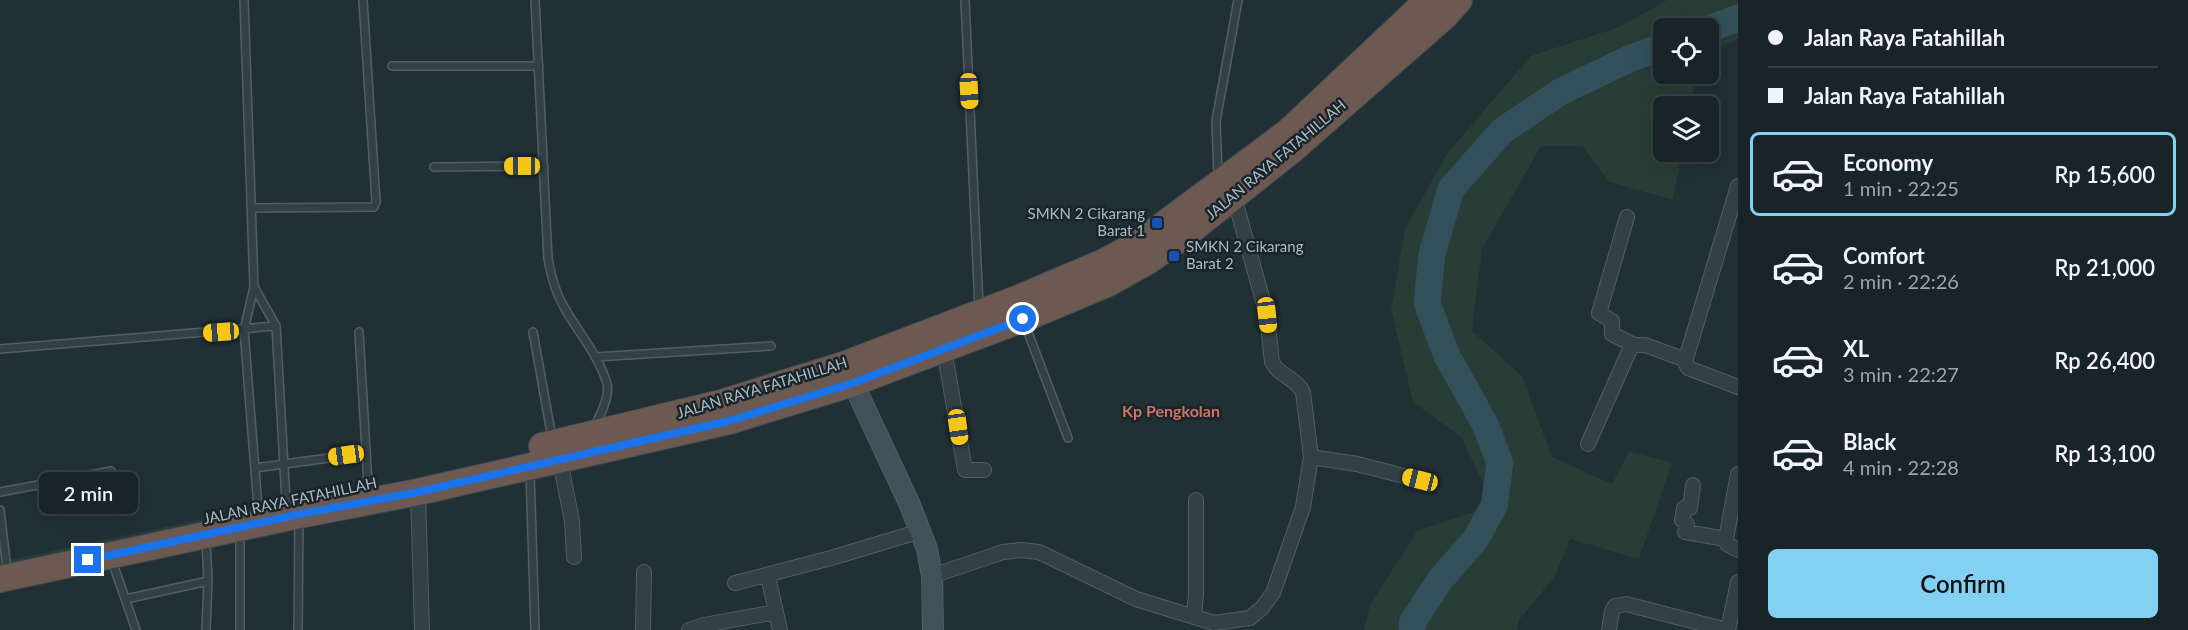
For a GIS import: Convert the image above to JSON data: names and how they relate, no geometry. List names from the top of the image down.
{
  "streets": {
    "highway": ["JALAN RAYA FATAHILLAH"]
  },
  "districts": ["Kp Pengkolan"],
  "places": {
    "transit": ["SMKN 2 Cikarang Barat 1", "SMKN 2 Cikarang Barat 2"]
  },
  "page": {
    "banner": ["Jalan Raya Fatahillah", "Jalan Raya Fatahillah"],
    "list": [
      {
        "name": "Economy",
        "note": "1 min · 22:25",
        "value": "Rp 15,600"
      },
      {
        "name": "Comfort",
        "note": "2 min · 22:26",
        "value": "Rp 21,000"
      },
      {
        "name": "XL",
        "note": "3 min · 22:27",
        "value": "Rp 26,400"
      },
      {
        "name": "Black",
        "note": "4 min · 22:28",
        "value": "Rp 13,100"
      }
    ],
    "bubble": "2 min",
    "buttons": "Confirm"
  }
}
